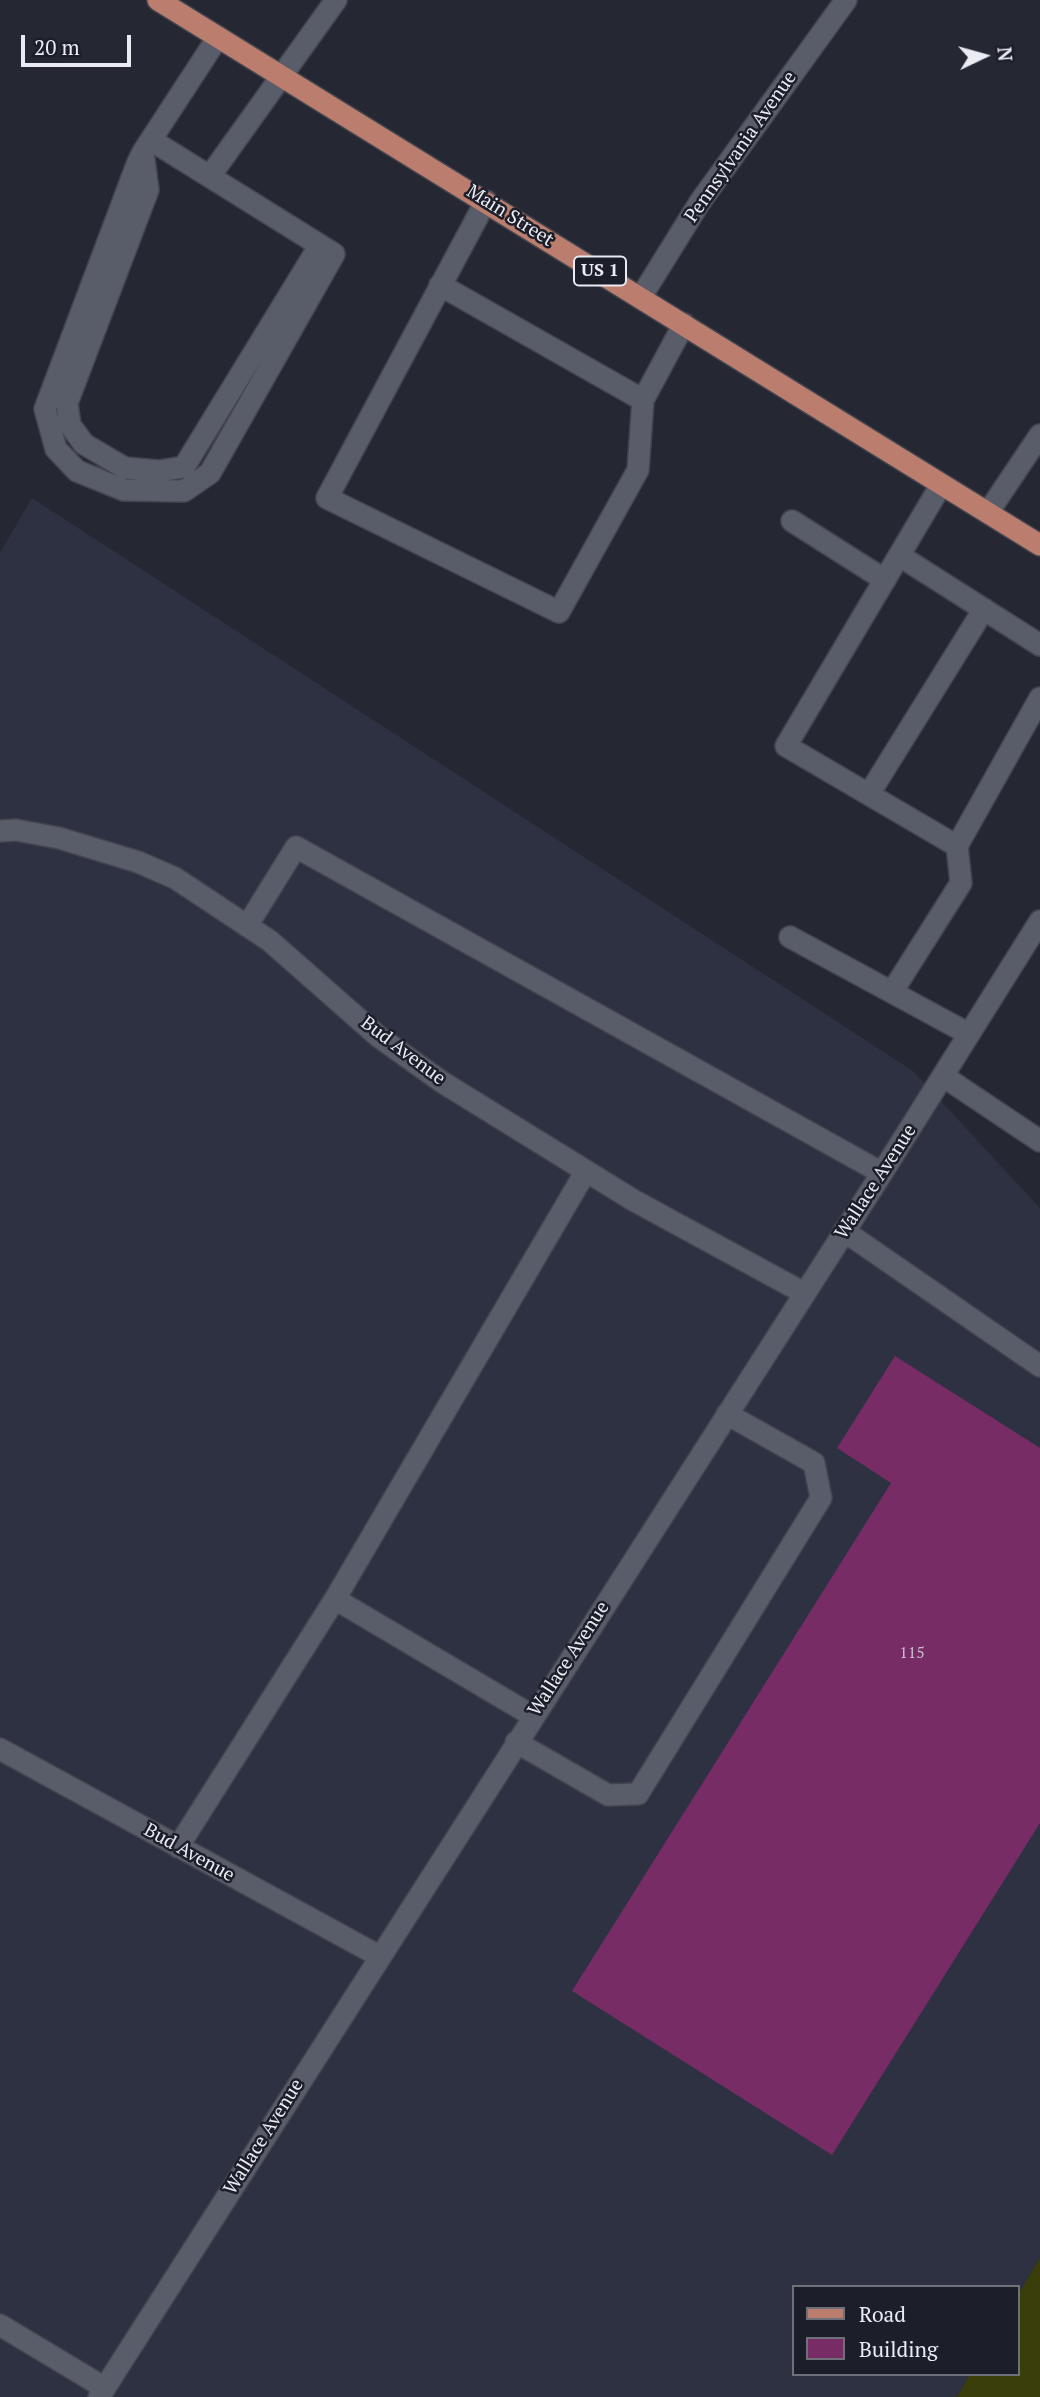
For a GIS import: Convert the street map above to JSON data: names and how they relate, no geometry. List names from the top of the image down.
{
  "streets": {
    "main road": ["Main Street", "US 1"],
    "street": ["Pennsylvania Avenue", "Bud Avenue", "Wallace Avenue"]
  },
  "crossings": [
    ["Pennsylvania Avenue", "Main Street"],
    ["Bud Avenue", "Wallace Avenue"]
  ],
  "house_numbers": ["115"],
  "legend": ["Road", "Building"],
  "scale_bar": "20 m",
  "north": "right"
}
